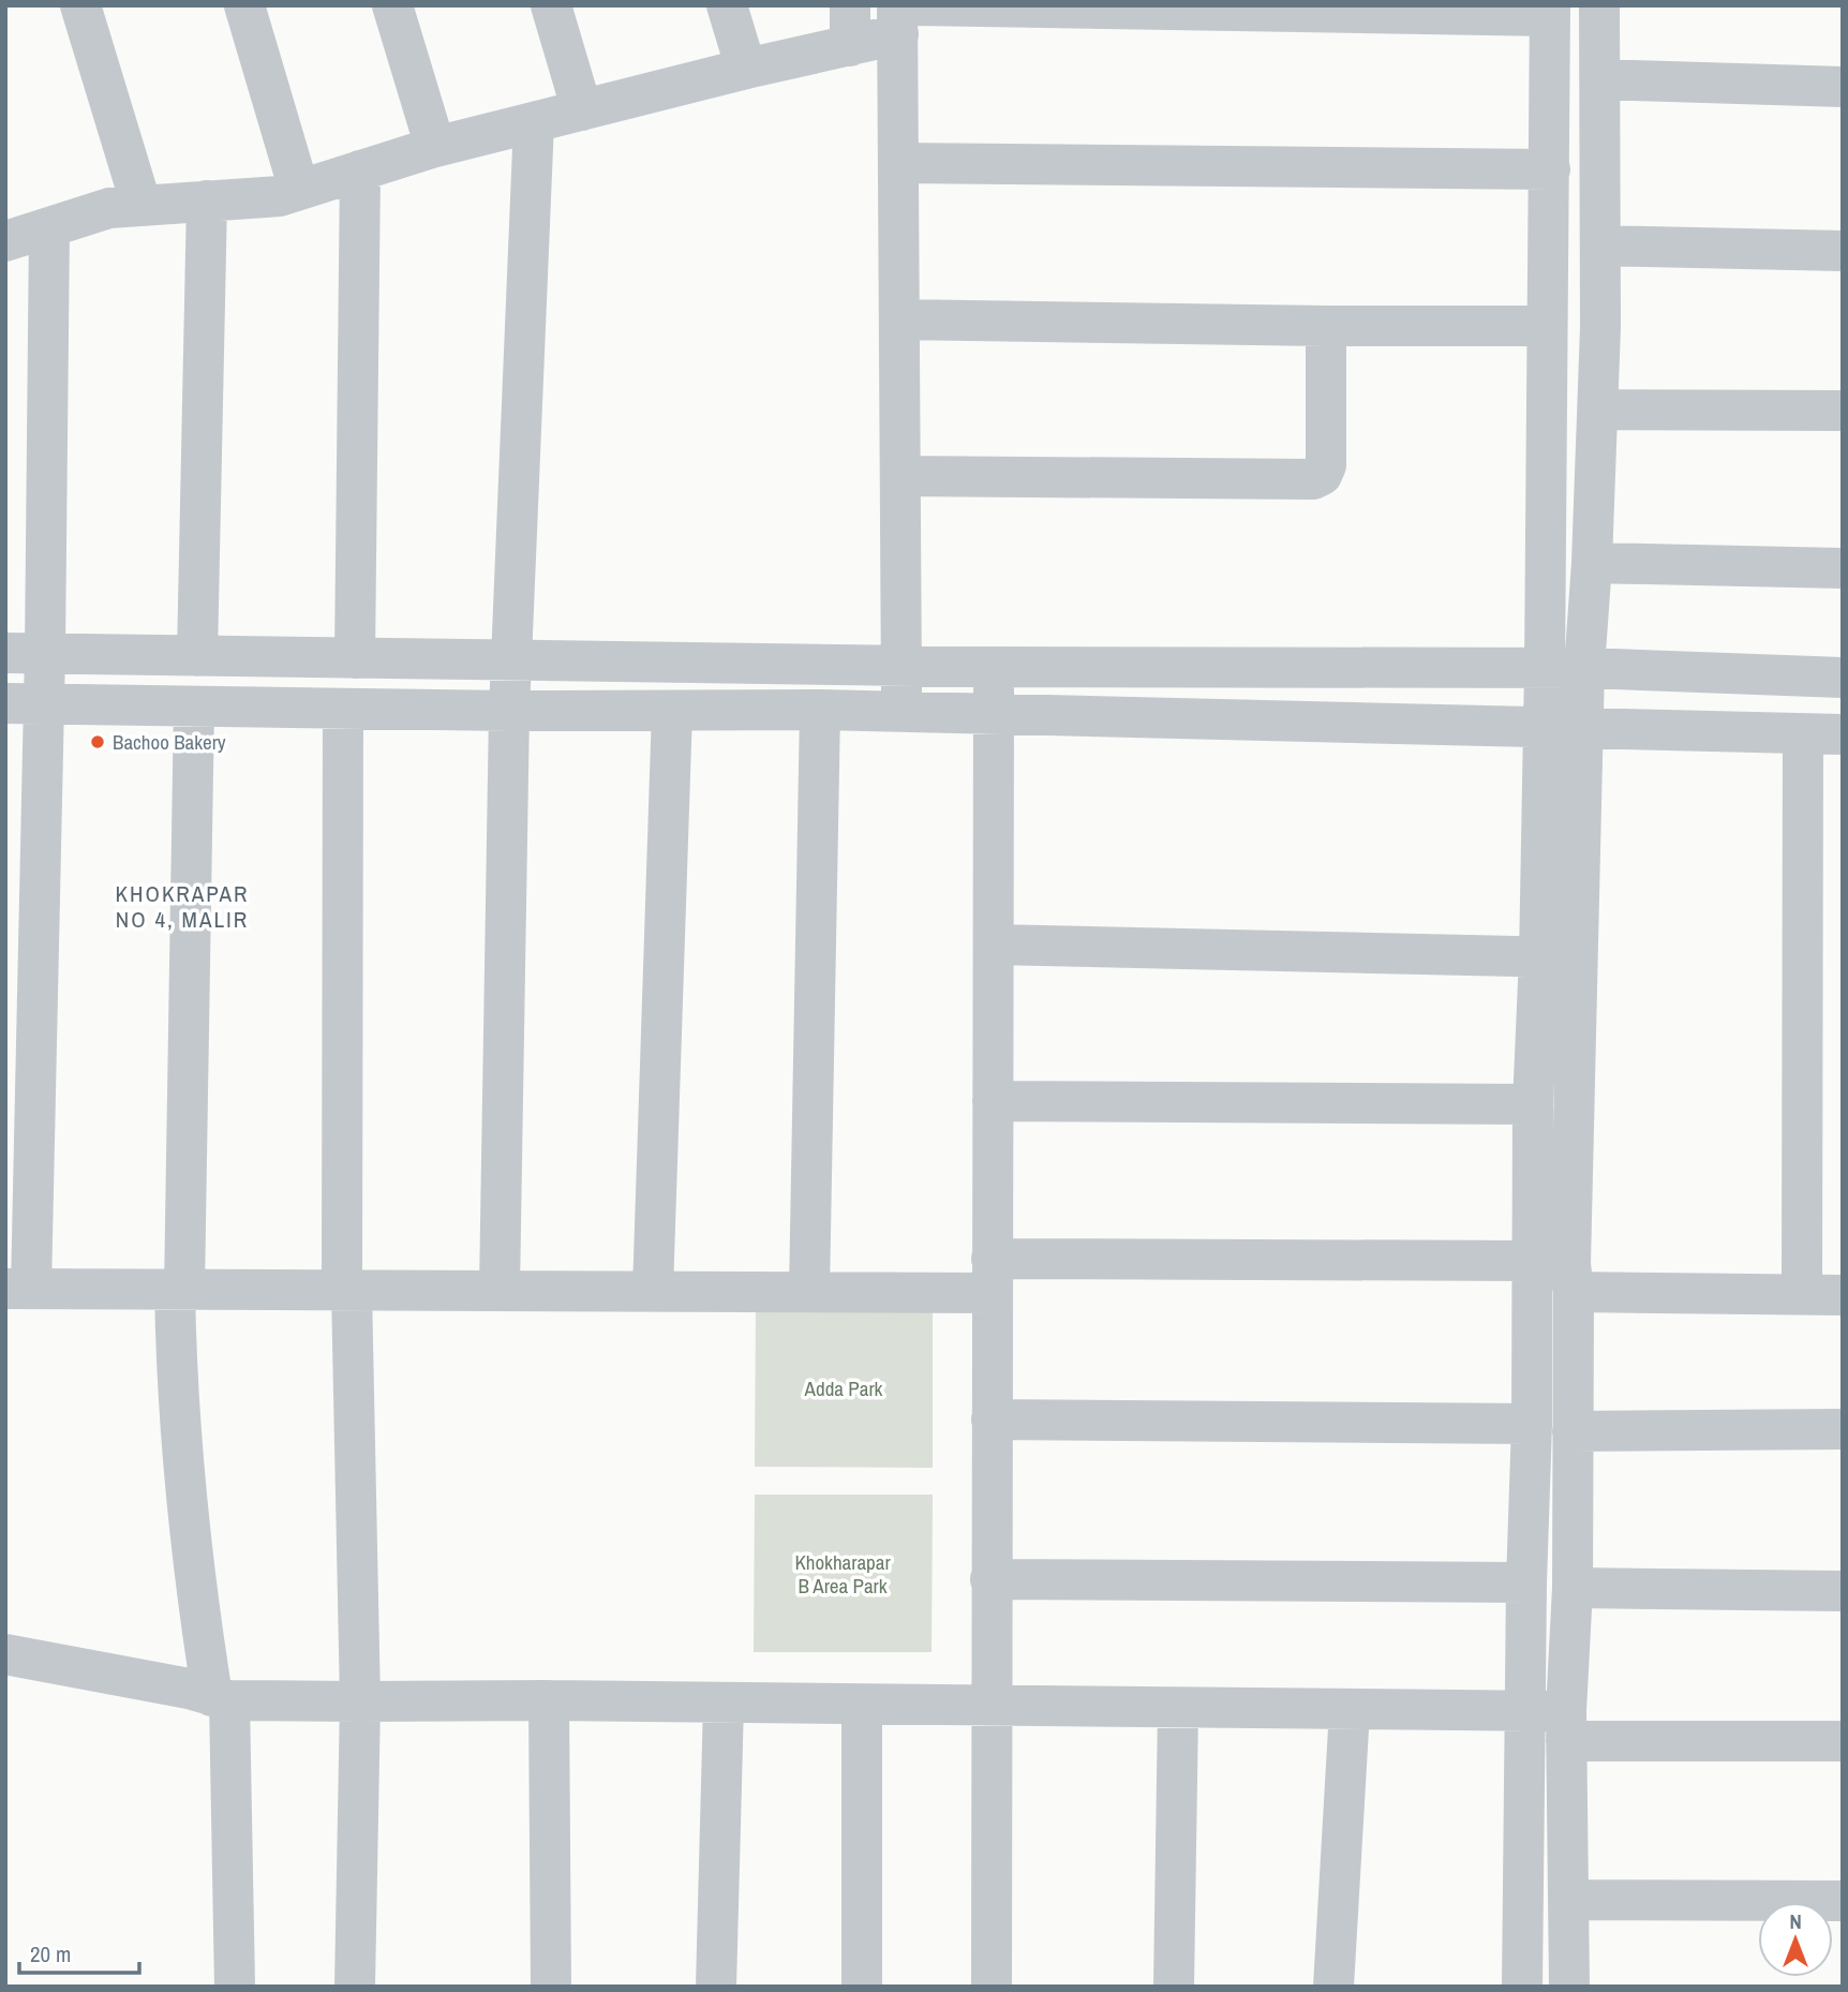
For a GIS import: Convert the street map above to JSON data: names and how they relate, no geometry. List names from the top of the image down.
{
  "districts": ["KHOKRAPAR NO 4, MALIR"],
  "parks": ["Adda Park", "Khokharapar B Area Park"],
  "places": ["Bachoo Bakery"],
  "scale_bar": "20 m",
  "north": "top"
}
